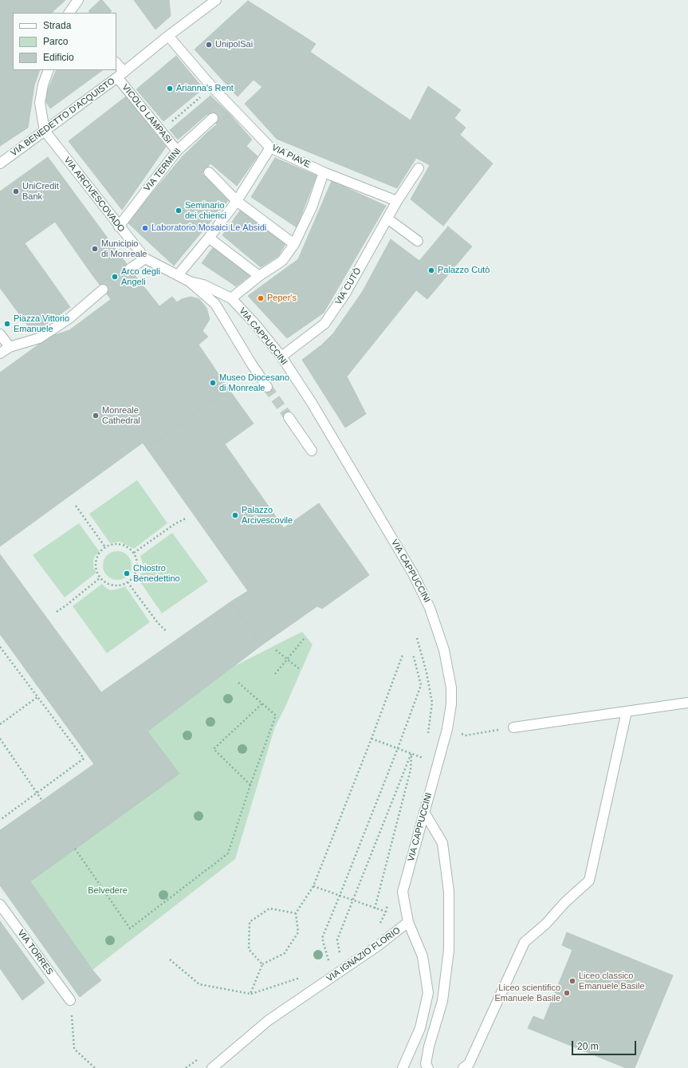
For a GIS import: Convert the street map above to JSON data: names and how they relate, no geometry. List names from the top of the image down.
{
  "streets": {
    "street": [
      "VICOLO LAMPASI",
      "VIA BENEDETTO D'ACQUISTO",
      "VIA PIAVE",
      "VIA TERMINI",
      "VIA ARCIVESCOVADO",
      "VIA CUTÒ",
      "VIA CAPPUCCINI",
      "VIA TORRES",
      "VIA IGNAZIO FLORIO"
    ]
  },
  "crossings": [
    ["VICOLO LAMPASI", "VIA BENEDETTO D'ACQUISTO"],
    ["VICOLO LAMPASI", "VIA TERMINI"],
    ["VIA BENEDETTO D'ACQUISTO", "VIA PIAVE"],
    ["VIA BENEDETTO D'ACQUISTO", "VIA ARCIVESCOVADO"],
    ["VIA PIAVE", "VIA CUTÒ"],
    ["VIA TERMINI", "VIA ARCIVESCOVADO"],
    ["VIA ARCIVESCOVADO", "VIA CAPPUCCINI"],
    ["VIA CUTÒ", "VIA CAPPUCCINI"],
    ["VIA CAPPUCCINI", "VIA IGNAZIO FLORIO"]
  ],
  "parks": ["Belvedere"],
  "places": [
    "UnipolSai",
    "Arianna's Rent",
    "UniCredit Bank",
    "Seminario dei chierici",
    "Laboratorio Mosaici Le Absidi",
    "Municipio di Monreale",
    "Palazzo Cutò",
    "Arco degli Angeli",
    "Peper's",
    "Piazza Vittorio Emanuele",
    "Museo Diocesano di Monreale",
    "Monreale Cathedral",
    "Palazzo Arcivescovile",
    "Chiostro Benedettino",
    "Liceo classico Emanuele Basile",
    "Liceo scientifico Emanuele Basile"
  ],
  "legend": ["Strada", "Parco", "Edificio"],
  "scale_bar": "20 m"
}
